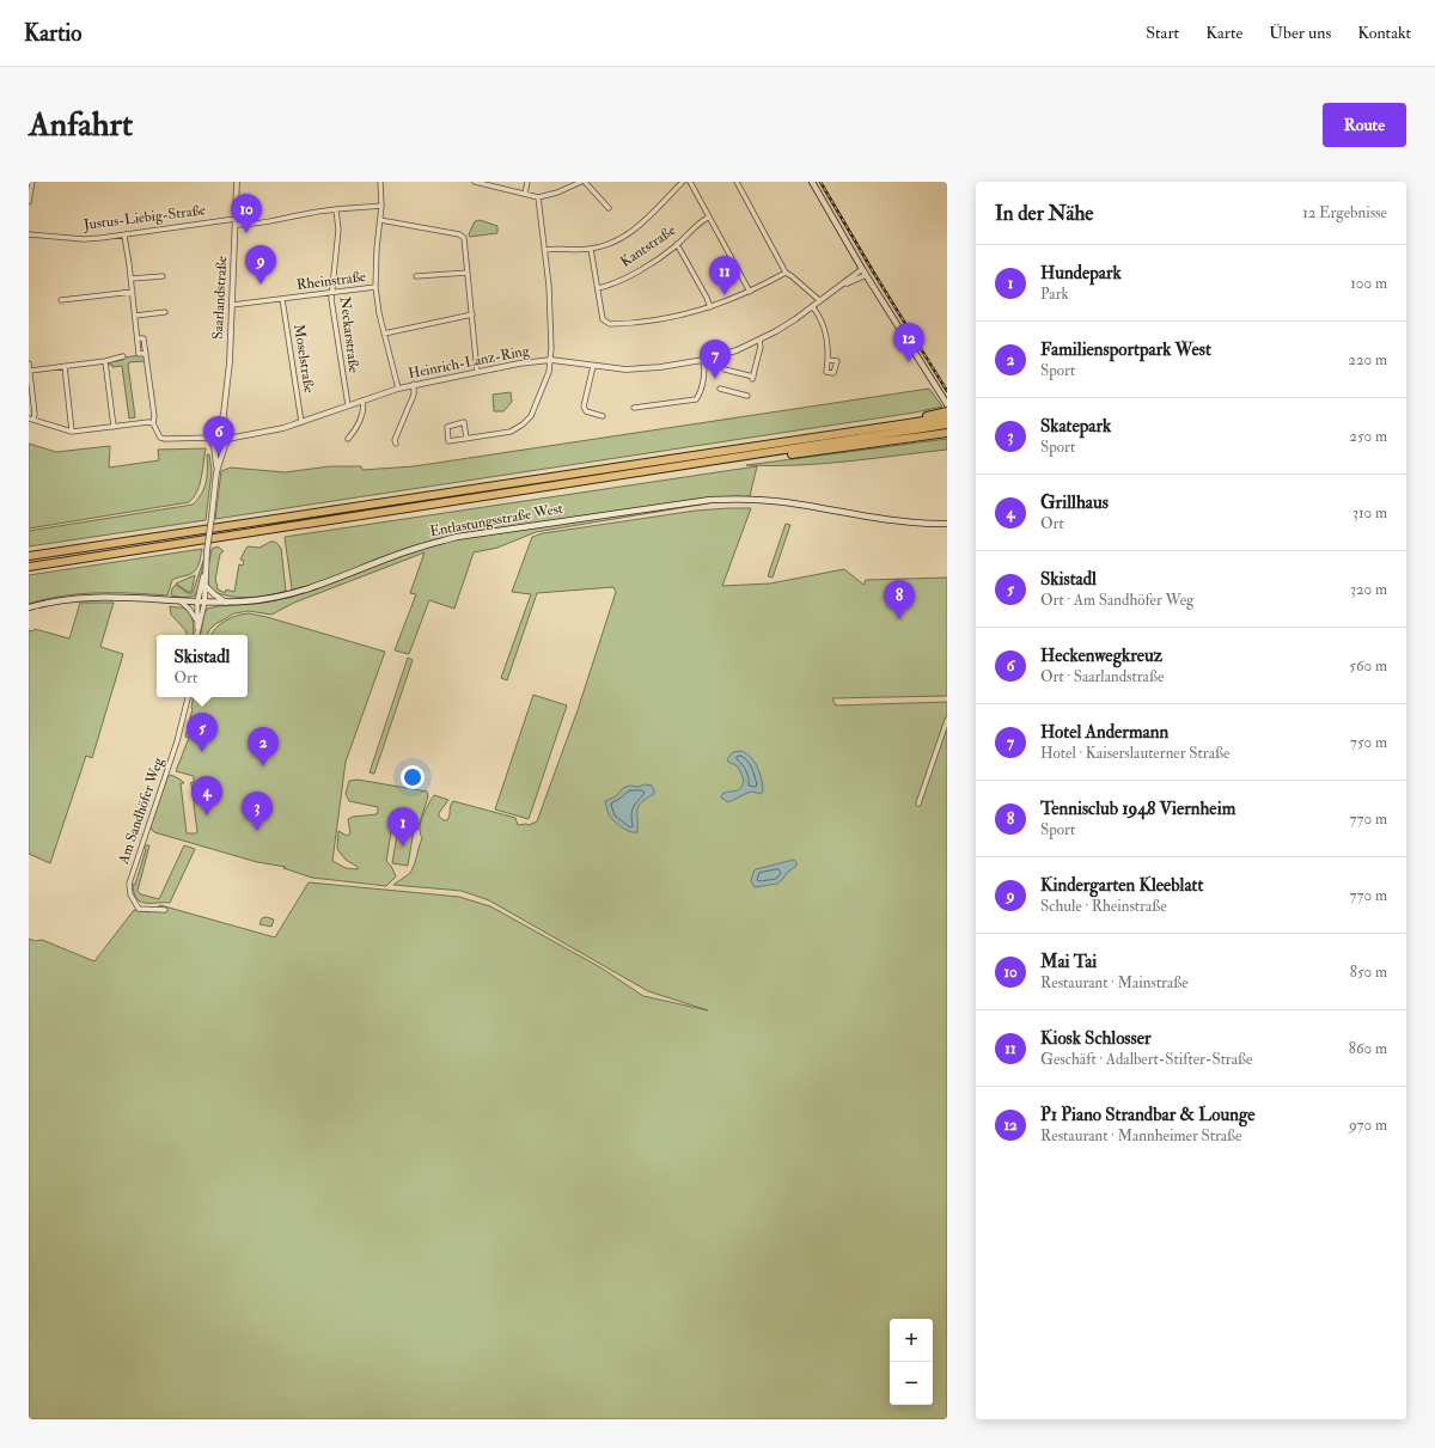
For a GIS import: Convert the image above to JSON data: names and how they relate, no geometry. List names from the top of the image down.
{
  "streets": {
    "main road": ["Entlastungsstraße West"],
    "street": [
      "Justus-Liebig-Straße",
      "Kantstraße",
      "Rheinstraße",
      "Saarlandstraße",
      "Neckarstraße",
      "Moselstraße",
      "Heinrich-Lanz-Ring",
      "Am Sandhöfer Weg"
    ]
  },
  "crossings": [
    ["Justus-Liebig-Straße", "Saarlandstraße"],
    ["Justus-Liebig-Straße", "Neckarstraße"],
    ["Rheinstraße", "Saarlandstraße"],
    ["Rheinstraße", "Neckarstraße"],
    ["Rheinstraße", "Moselstraße"],
    ["Saarlandstraße", "Heinrich-Lanz-Ring"],
    ["Neckarstraße", "Heinrich-Lanz-Ring"],
    ["Moselstraße", "Heinrich-Lanz-Ring"]
  ],
  "page": {
    "header": "Kartio",
    "nav": [
      "Start",
      "Karte",
      "Über uns",
      "Kontakt"
    ],
    "buttons": "Route",
    "title": "Anfahrt",
    "heading": ["In der Nähe", "12 Ergebnisse"],
    "pins": [
      "10",
      "9",
      "11",
      "12",
      "7",
      "6",
      "8",
      "5",
      "2",
      "4",
      "3",
      "1"
    ],
    "list": [
      {
        "mark": "1",
        "name": "Hundepark",
        "note": "Park",
        "value": "100 m"
      },
      {
        "mark": "2",
        "name": "Familiensportpark West",
        "note": "Sport",
        "value": "220 m"
      },
      {
        "mark": "3",
        "name": "Skatepark",
        "note": "Sport",
        "value": "250 m"
      },
      {
        "mark": "4",
        "name": "Grillhaus",
        "note": "Ort",
        "value": "310 m"
      },
      {
        "mark": "5",
        "name": "Skistadl",
        "note": "Ort · Am Sandhöfer Weg",
        "value": "320 m"
      },
      {
        "mark": "6",
        "name": "Heckenwegkreuz",
        "note": "Ort · Saarlandstraße",
        "value": "560 m"
      },
      {
        "mark": "7",
        "name": "Hotel Andermann",
        "note": "Hotel · Kaiserslauterner Straße",
        "value": "750 m"
      },
      {
        "mark": "8",
        "name": "Tennisclub 1948 Viernheim",
        "note": "Sport",
        "value": "770 m"
      },
      {
        "mark": "9",
        "name": "Kindergarten Kleeblatt",
        "note": "Schule · Rheinstraße",
        "value": "770 m"
      },
      {
        "mark": "10",
        "name": "Mai Tai",
        "note": "Restaurant · Mainstraße",
        "value": "850 m"
      },
      {
        "mark": "11",
        "name": "Kiosk Schlosser",
        "note": "Geschäft · Adalbert-Stifter-Straße",
        "value": "860 m"
      },
      {
        "mark": "12",
        "name": "P1 Piano Strandbar & Lounge",
        "note": "Restaurant · Mannheimer Straße",
        "value": "970 m"
      }
    ],
    "popup": ["Skistadl", "Ort"],
    "map_buttons": ["+", "−"]
  }
}
